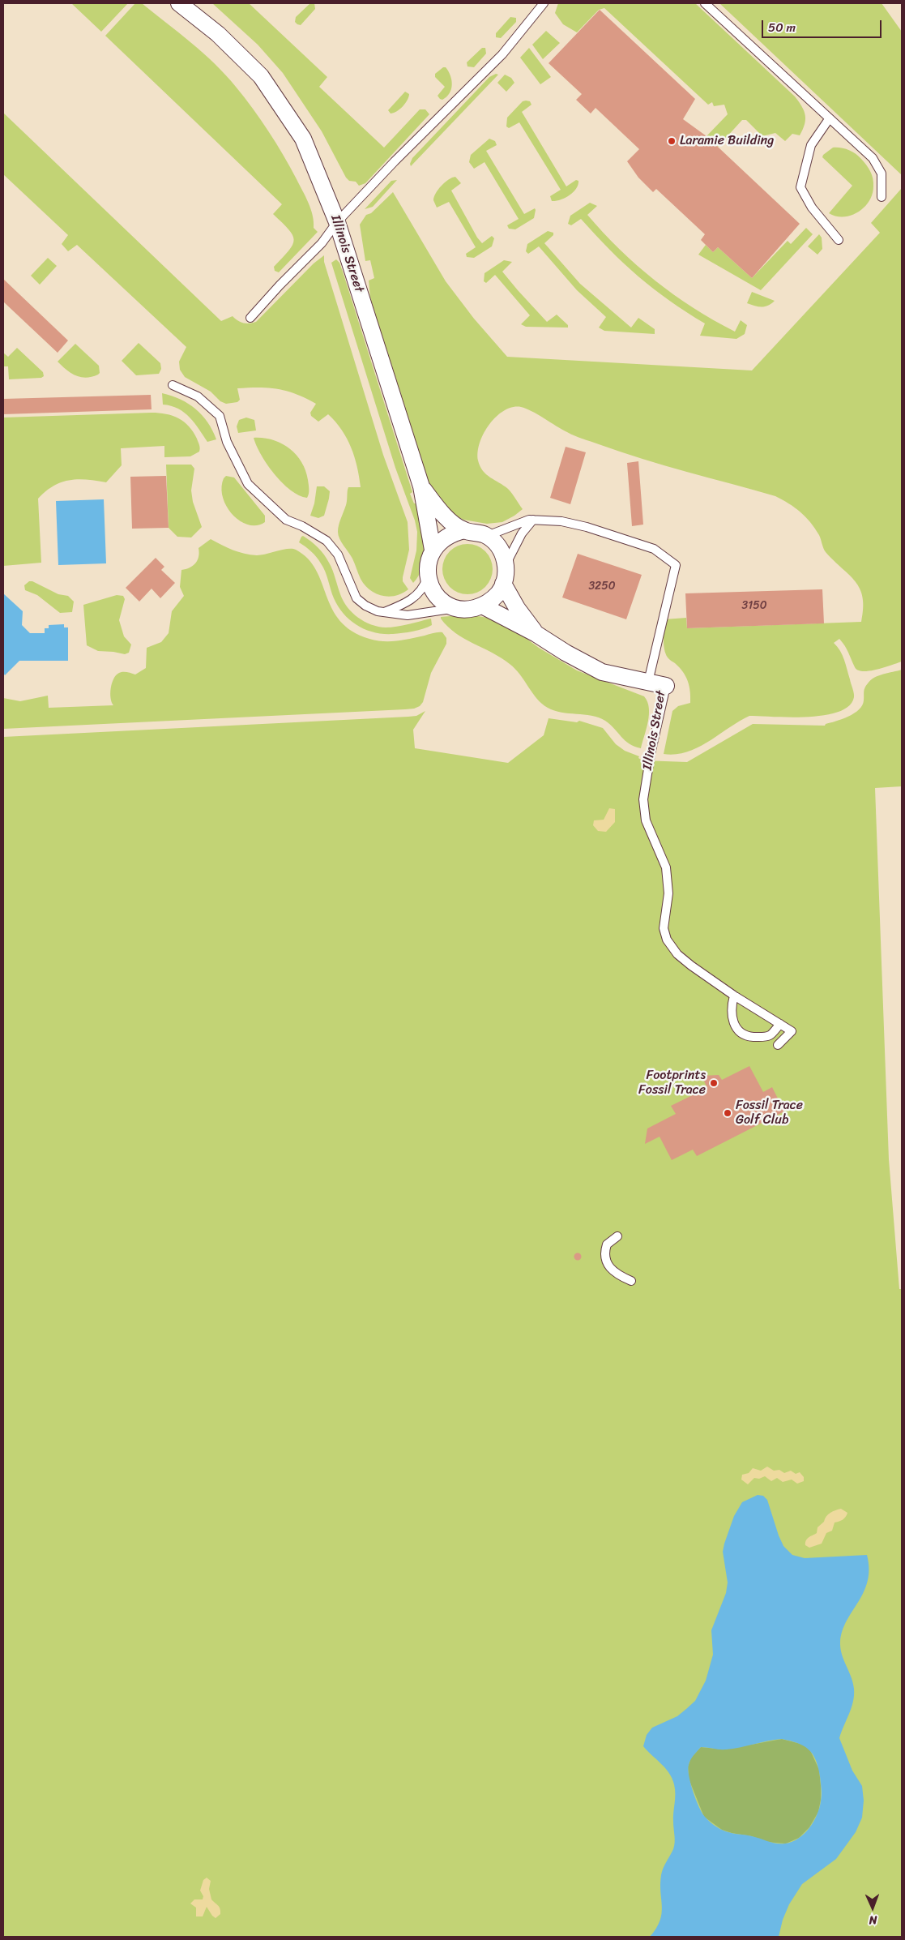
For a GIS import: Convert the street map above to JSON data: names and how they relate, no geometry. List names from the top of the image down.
{
  "streets": {
    "street": ["Illinois Street"]
  },
  "places": ["Laramie Building", "Footprints Fossil Trace", "Fossil Trace Golf Club"],
  "house_numbers": ["3250", "3150"],
  "scale_bar": "50 m",
  "north": "bottom"
}
